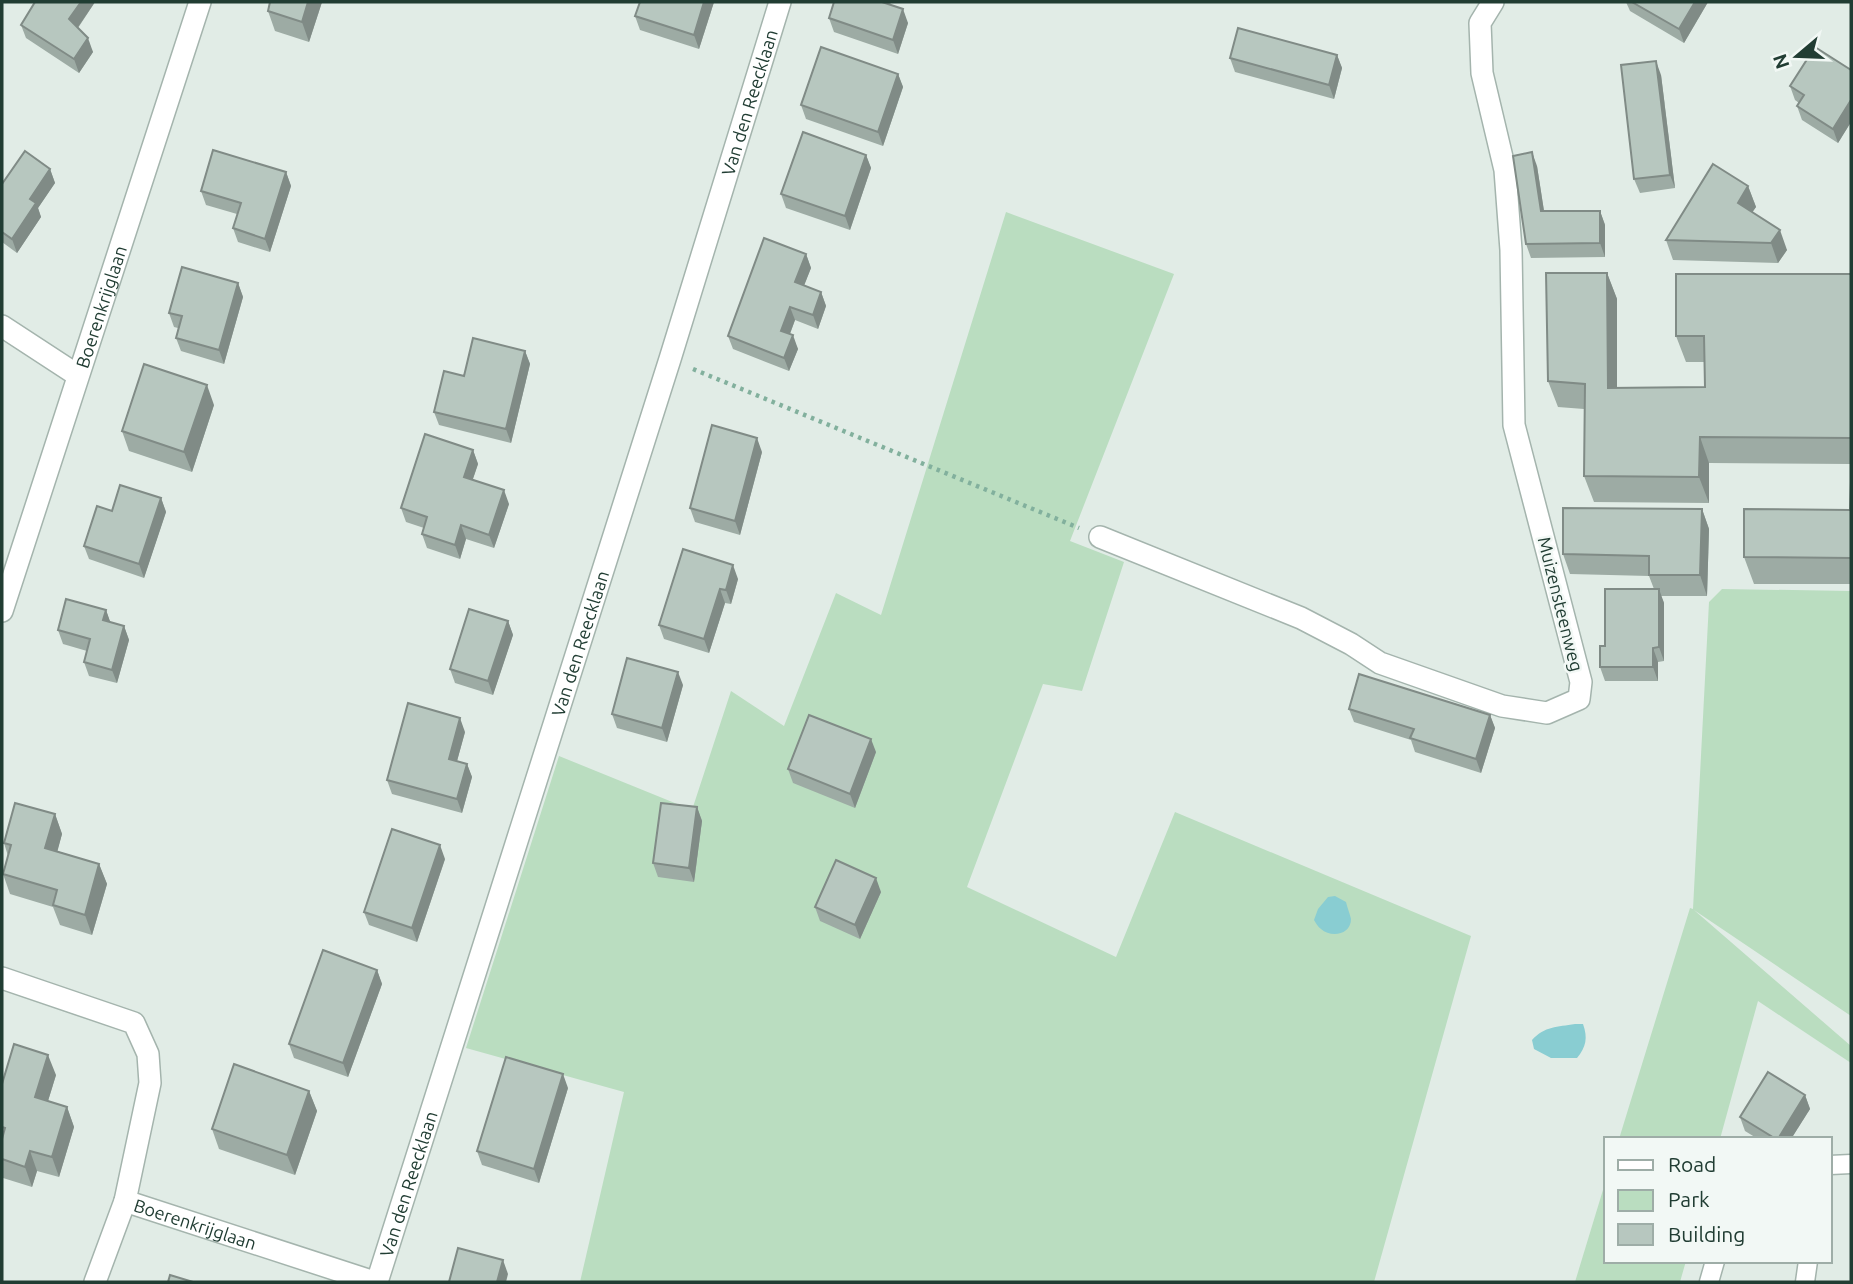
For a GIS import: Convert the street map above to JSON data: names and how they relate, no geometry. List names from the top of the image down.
{
  "streets": {
    "street": ["Van den Reecklaan", "Boerenkrijglaan", "Muizensteenweg"]
  },
  "crossings": [
    ["Van den Reecklaan", "Boerenkrijglaan"]
  ],
  "legend": ["Road", "Park", "Building"],
  "north": "left"
}
